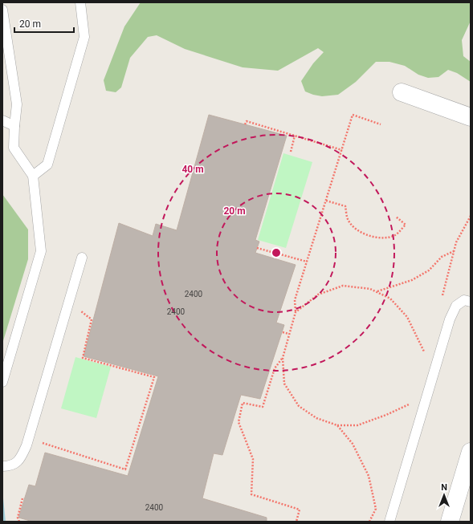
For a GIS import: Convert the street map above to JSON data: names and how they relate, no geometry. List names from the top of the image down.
{
  "house_numbers": ["2400", "2400", "2400"],
  "scale_bar": "20 m",
  "north": "top",
  "rings": ["40 m", "20 m"]
}
